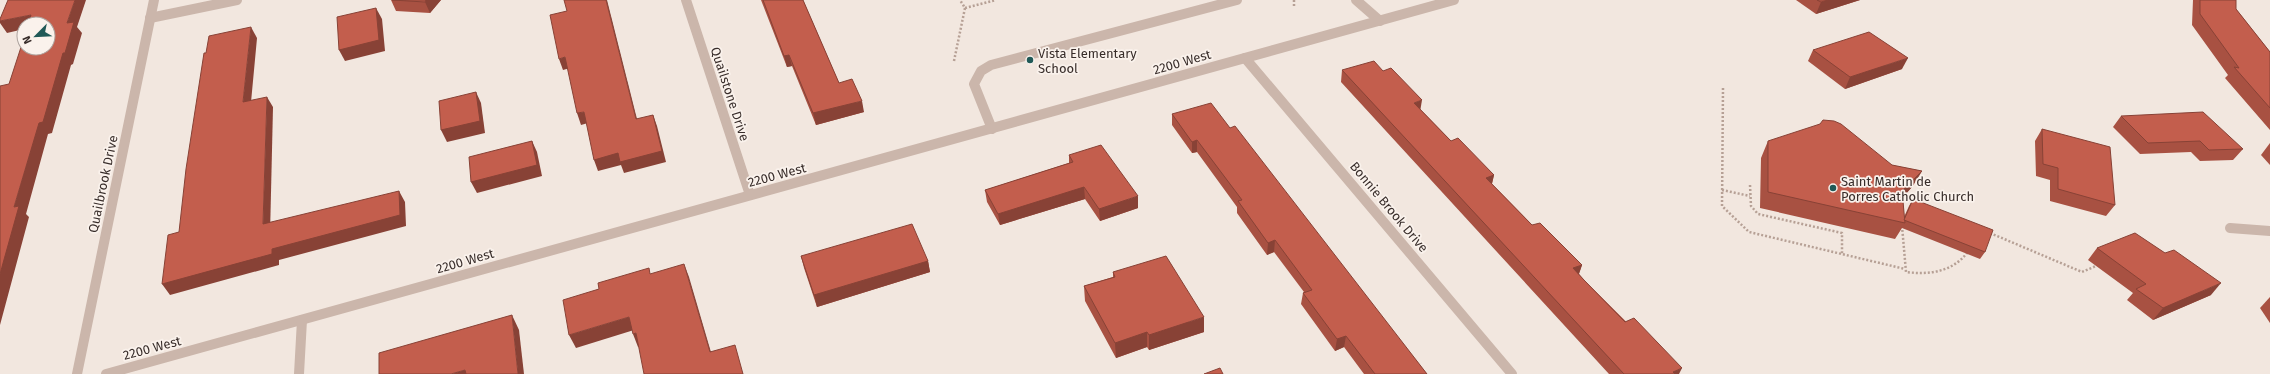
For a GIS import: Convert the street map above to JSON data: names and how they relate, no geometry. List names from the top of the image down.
{
  "streets": {
    "street": [
      "2200 West",
      "Quailstone Drive",
      "Quailbrook Drive",
      "Bonnie Brook Drive"
    ]
  },
  "crossings": [
    ["2200 West", "Quailstone Drive"],
    ["2200 West", "Bonnie Brook Drive"]
  ],
  "places": ["Vista Elementary School", "Saint Martin de Porres Catholic Church"],
  "north": "bottom left"
}
